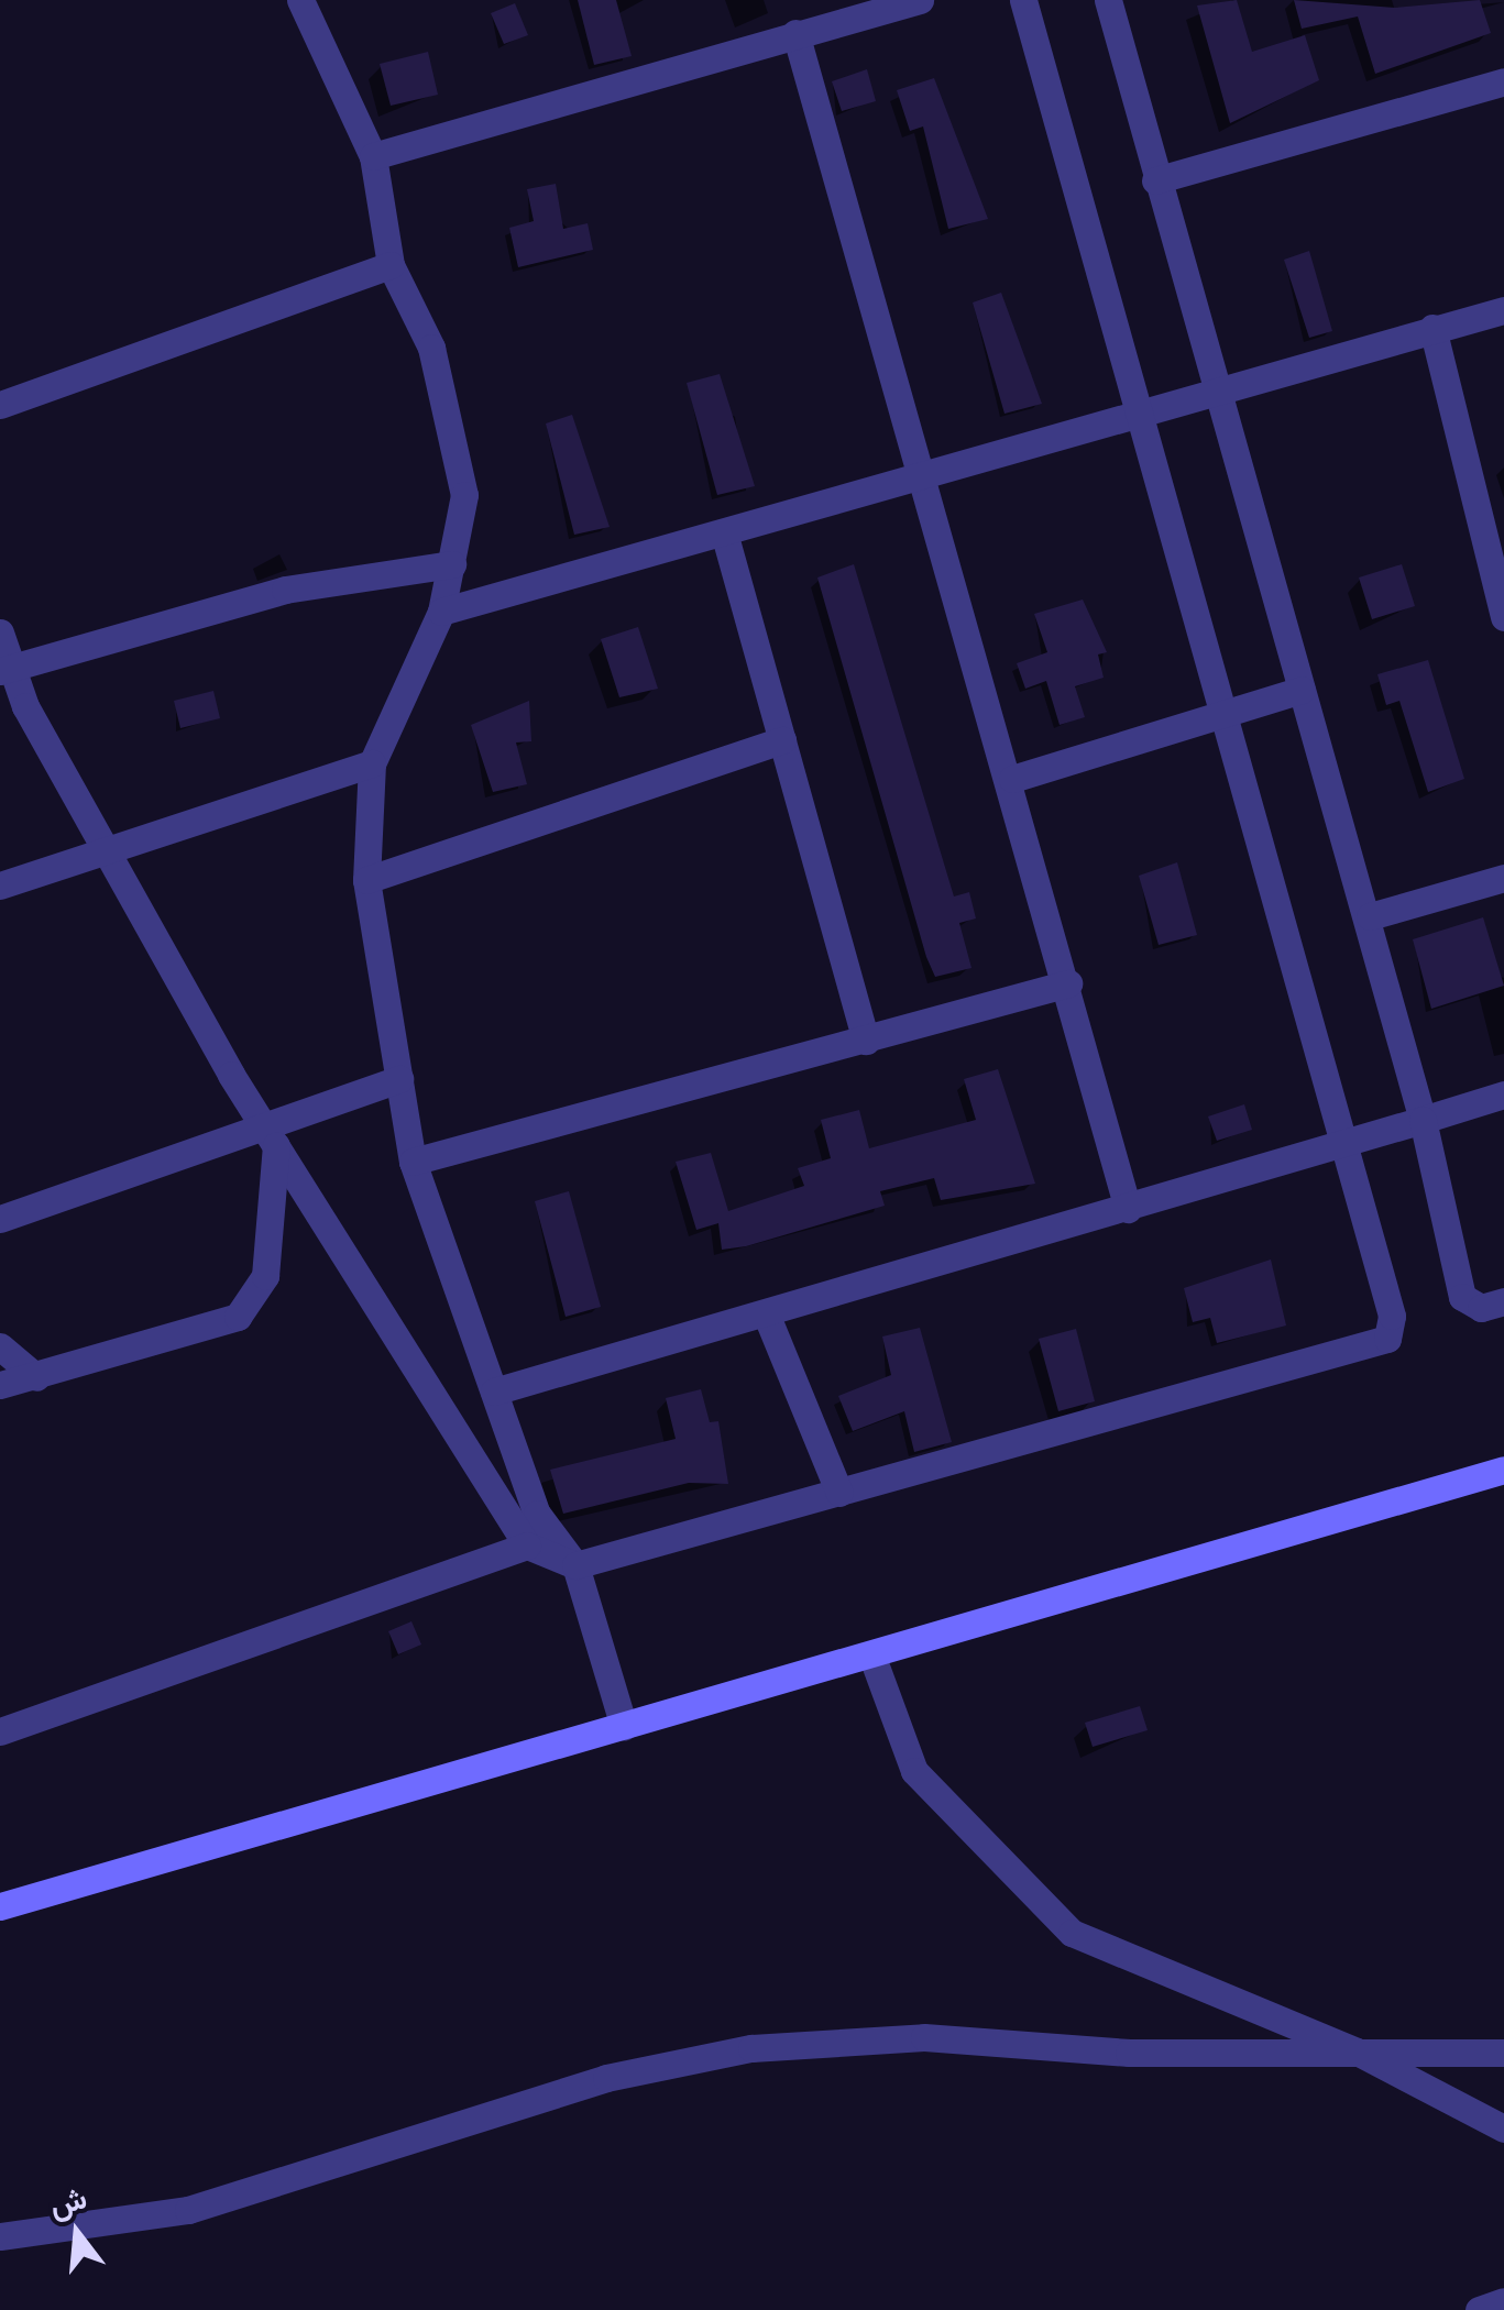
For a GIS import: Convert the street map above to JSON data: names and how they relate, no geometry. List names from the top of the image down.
{
  "north": "top"
}
